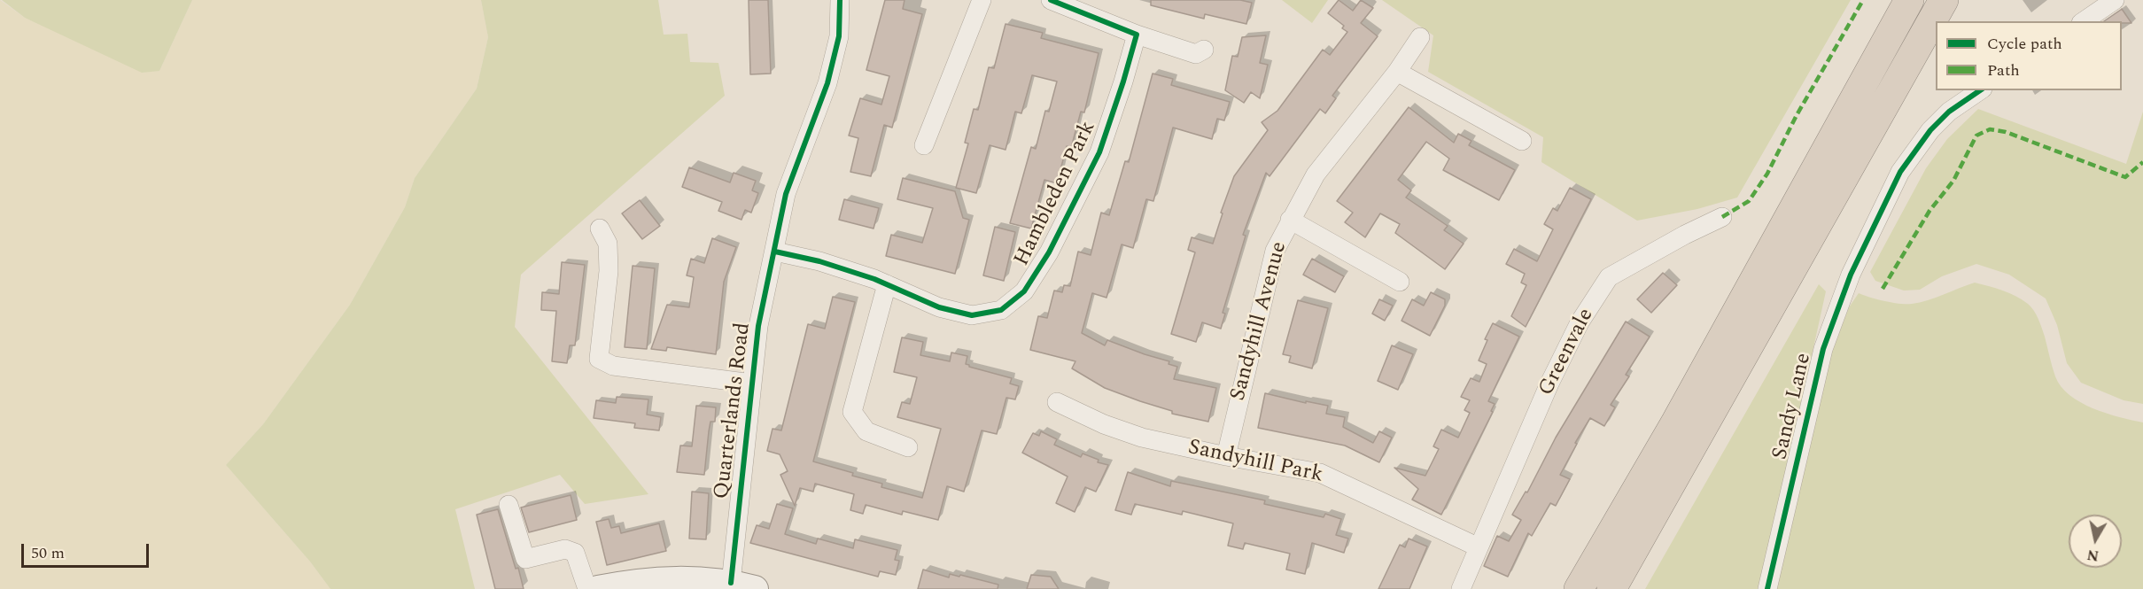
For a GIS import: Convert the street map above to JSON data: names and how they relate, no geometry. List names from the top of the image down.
{
  "streets": {
    "street": [
      "Hambleden Park",
      "Sandyhill Avenue",
      "Greenvale",
      "Sandy Lane",
      "Quarterlands Road",
      "Sandyhill Park"
    ]
  },
  "crossings": [
    ["Hambleden Park", "Quarterlands Road"],
    ["Sandyhill Avenue", "Sandyhill Park"],
    ["Greenvale", "Sandyhill Park"]
  ],
  "legend": ["Cycle path", "Path"],
  "scale_bar": "50 m",
  "north": "bottom"
}
